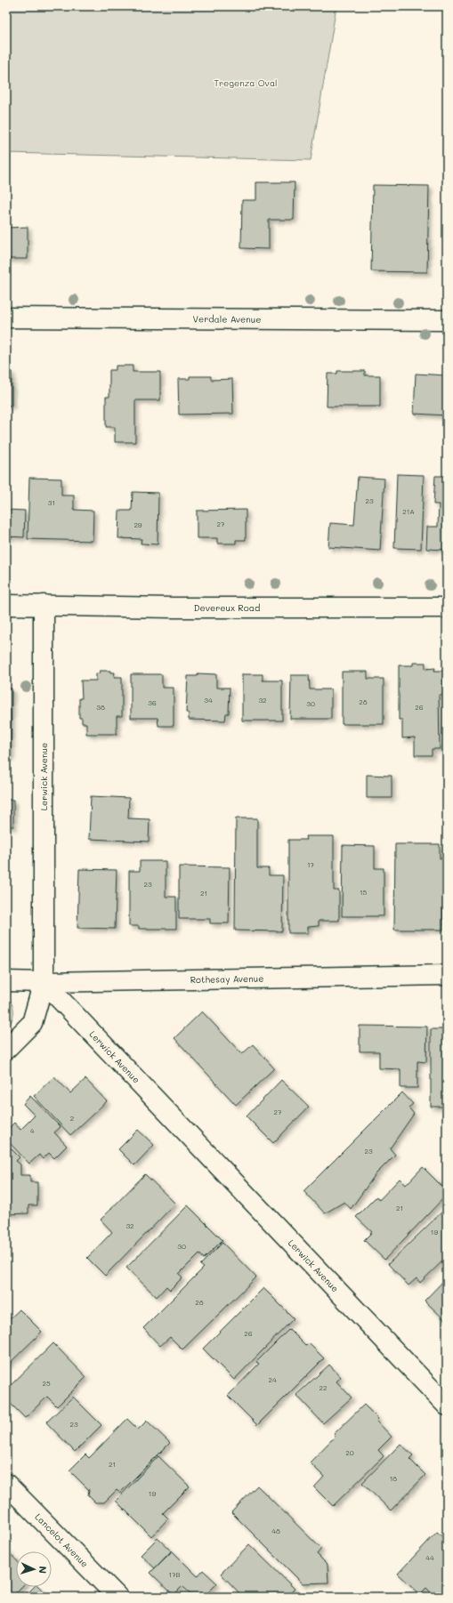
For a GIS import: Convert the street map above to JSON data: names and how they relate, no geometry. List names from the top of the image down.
{
  "streets": {
    "street": [
      "Verdale Avenue",
      "Devereux Road",
      "Lerwick Avenue",
      "Rothesay Avenue",
      "Lancelot Avenue"
    ]
  },
  "crossings": [
    ["Devereux Road", "Lerwick Avenue"],
    ["Lerwick Avenue", "Rothesay Avenue"]
  ],
  "parks": ["Tregenza Oval"],
  "house_numbers": [
    "23",
    "31",
    "21A",
    "27",
    "29",
    "34",
    "32",
    "28",
    "36",
    "30",
    "38",
    "26",
    "17",
    "23",
    "15",
    "21",
    "27",
    "2",
    "4",
    "23",
    "21",
    "32",
    "19",
    "30",
    "28",
    "26",
    "24",
    "25",
    "22",
    "23",
    "20",
    "21",
    "18",
    "19",
    "48",
    "44",
    "17B"
  ],
  "north": "right"
}
